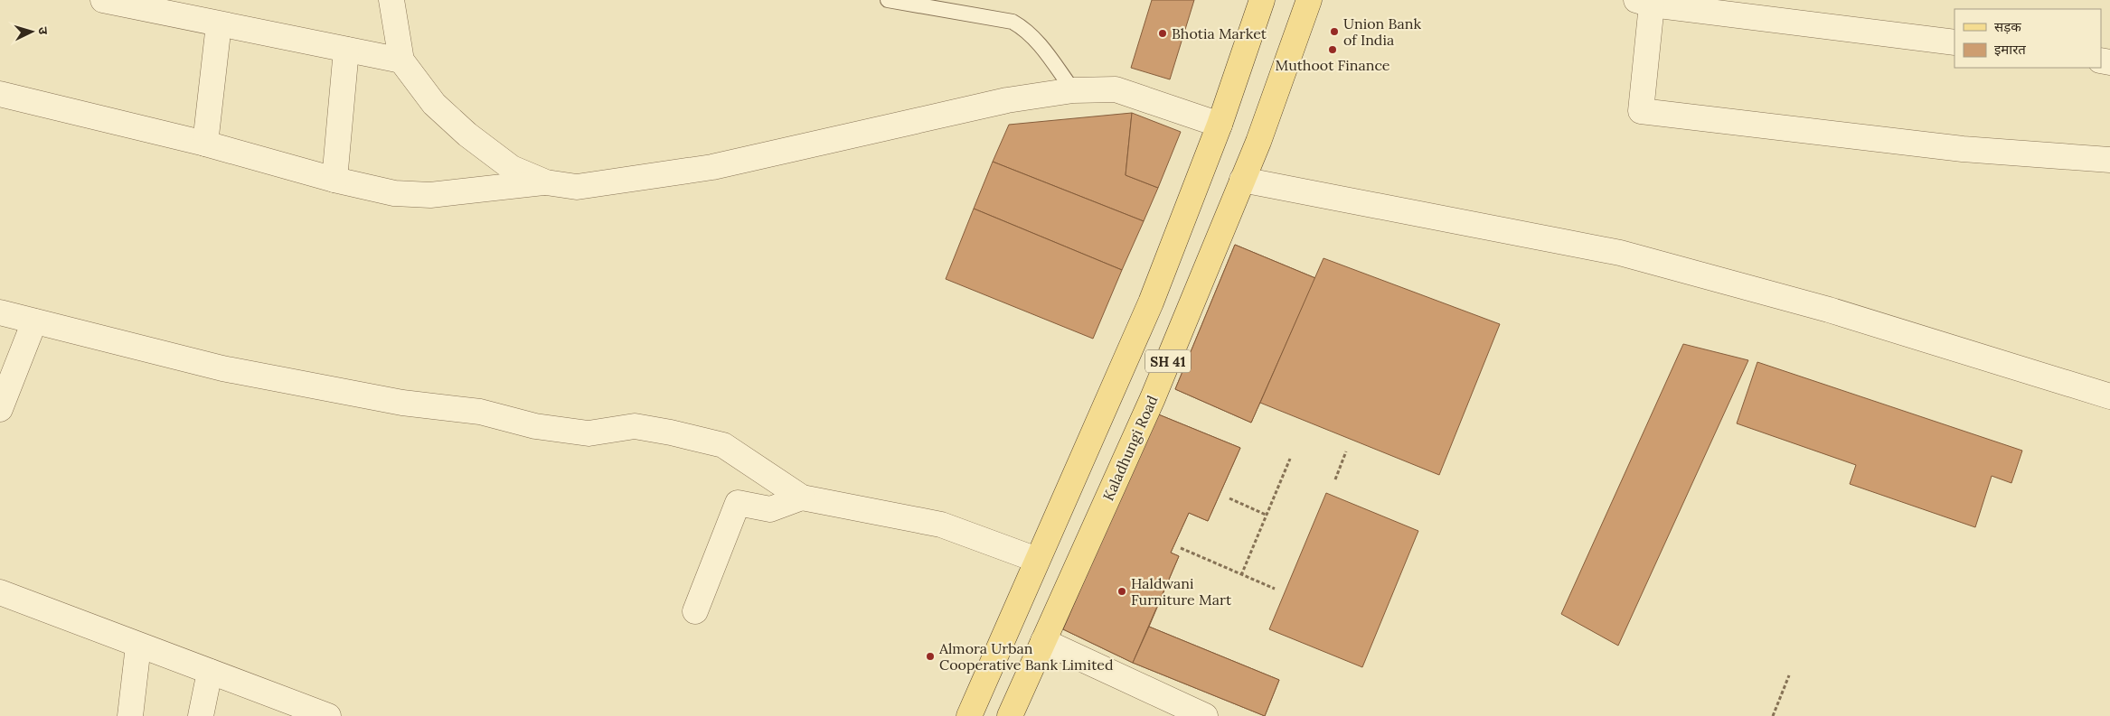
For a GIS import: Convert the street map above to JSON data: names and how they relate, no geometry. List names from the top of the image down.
{
  "streets": {
    "main road": ["SH 41", "Kaladhungi Road"]
  },
  "places": [
    "Union Bank of India",
    "Bhotia Market",
    "Muthoot Finance",
    "Haldwani Furniture Mart",
    "Almora Urban Cooperative Bank Limited"
  ],
  "legend": ["सड़क", "इमारत"],
  "north": "right"
}
